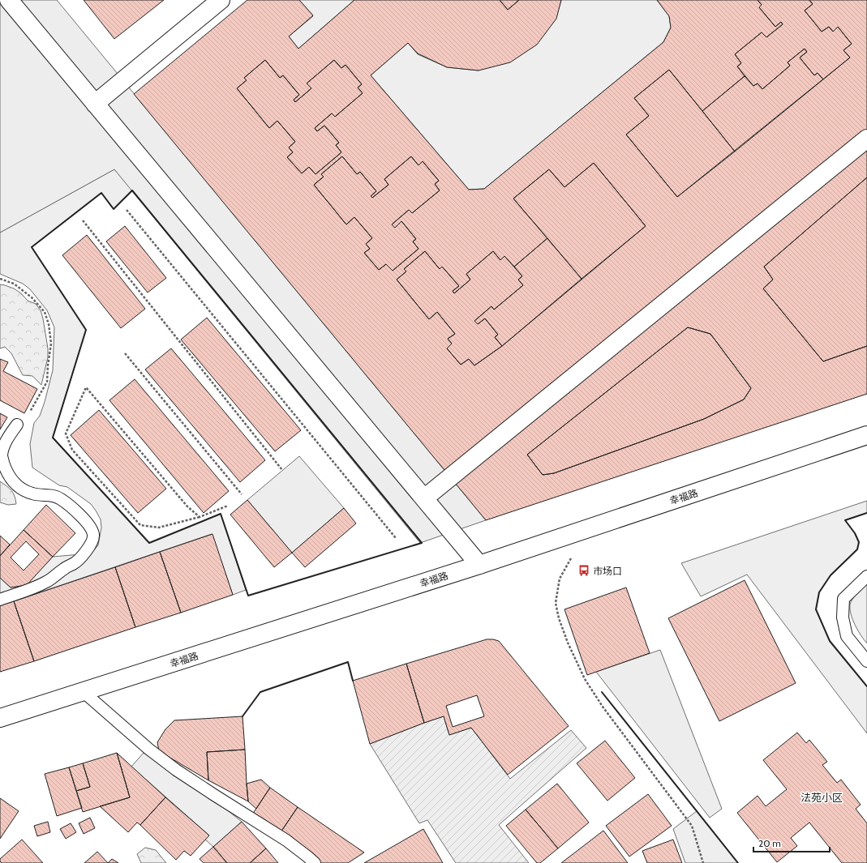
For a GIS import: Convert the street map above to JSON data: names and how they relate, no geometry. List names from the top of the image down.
{
  "streets": {
    "street": ["幸福路"]
  },
  "districts": ["法苑小区"],
  "places": {
    "bus stop": ["市场口"]
  },
  "scale_bar": "20 m"
}
